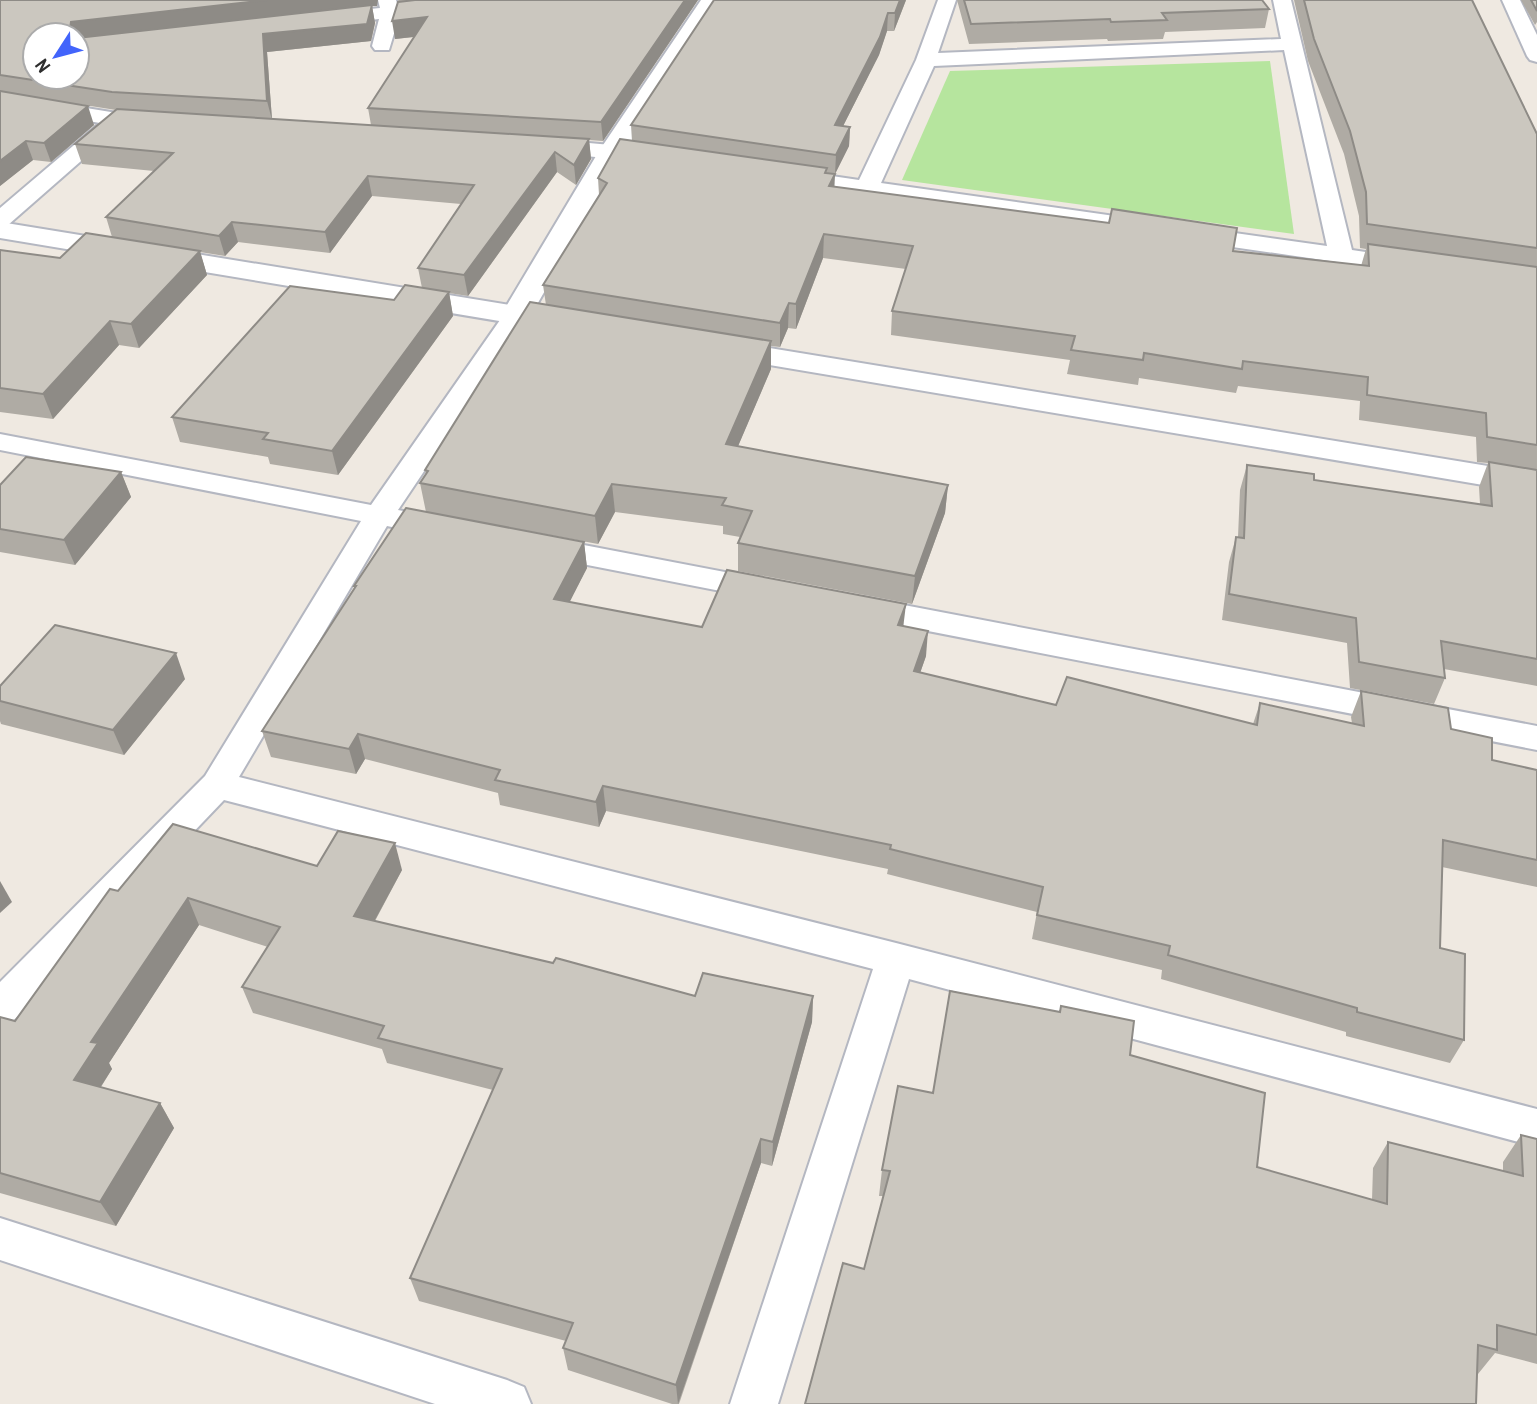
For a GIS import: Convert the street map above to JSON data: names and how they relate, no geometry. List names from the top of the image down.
{
  "north": "bottom left"
}
